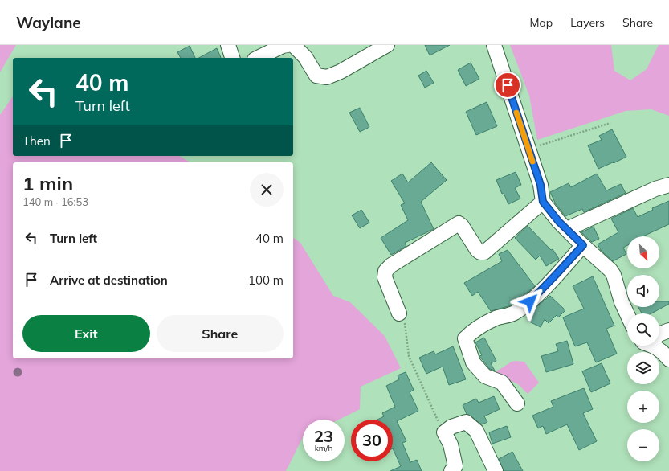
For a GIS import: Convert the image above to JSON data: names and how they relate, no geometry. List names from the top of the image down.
{
  "north": "bottom right",
  "page": {
    "header": "Waylane",
    "nav": ["Map", "Layers", "Share"],
    "turn": ["40 m", "Turn left"],
    "then": "Then",
    "heading": ["1 min", "140 m · 16:53"],
    "list": [
      {
        "name": "Turn left",
        "value": "40 m"
      },
      {
        "name": "Arrive at destination",
        "value": "100 m"
      }
    ],
    "map_buttons": ["+", "−"],
    "buttons": ["Exit", "Share"],
    "speed": "23 km/h",
    "limit": "30"
  }
}
